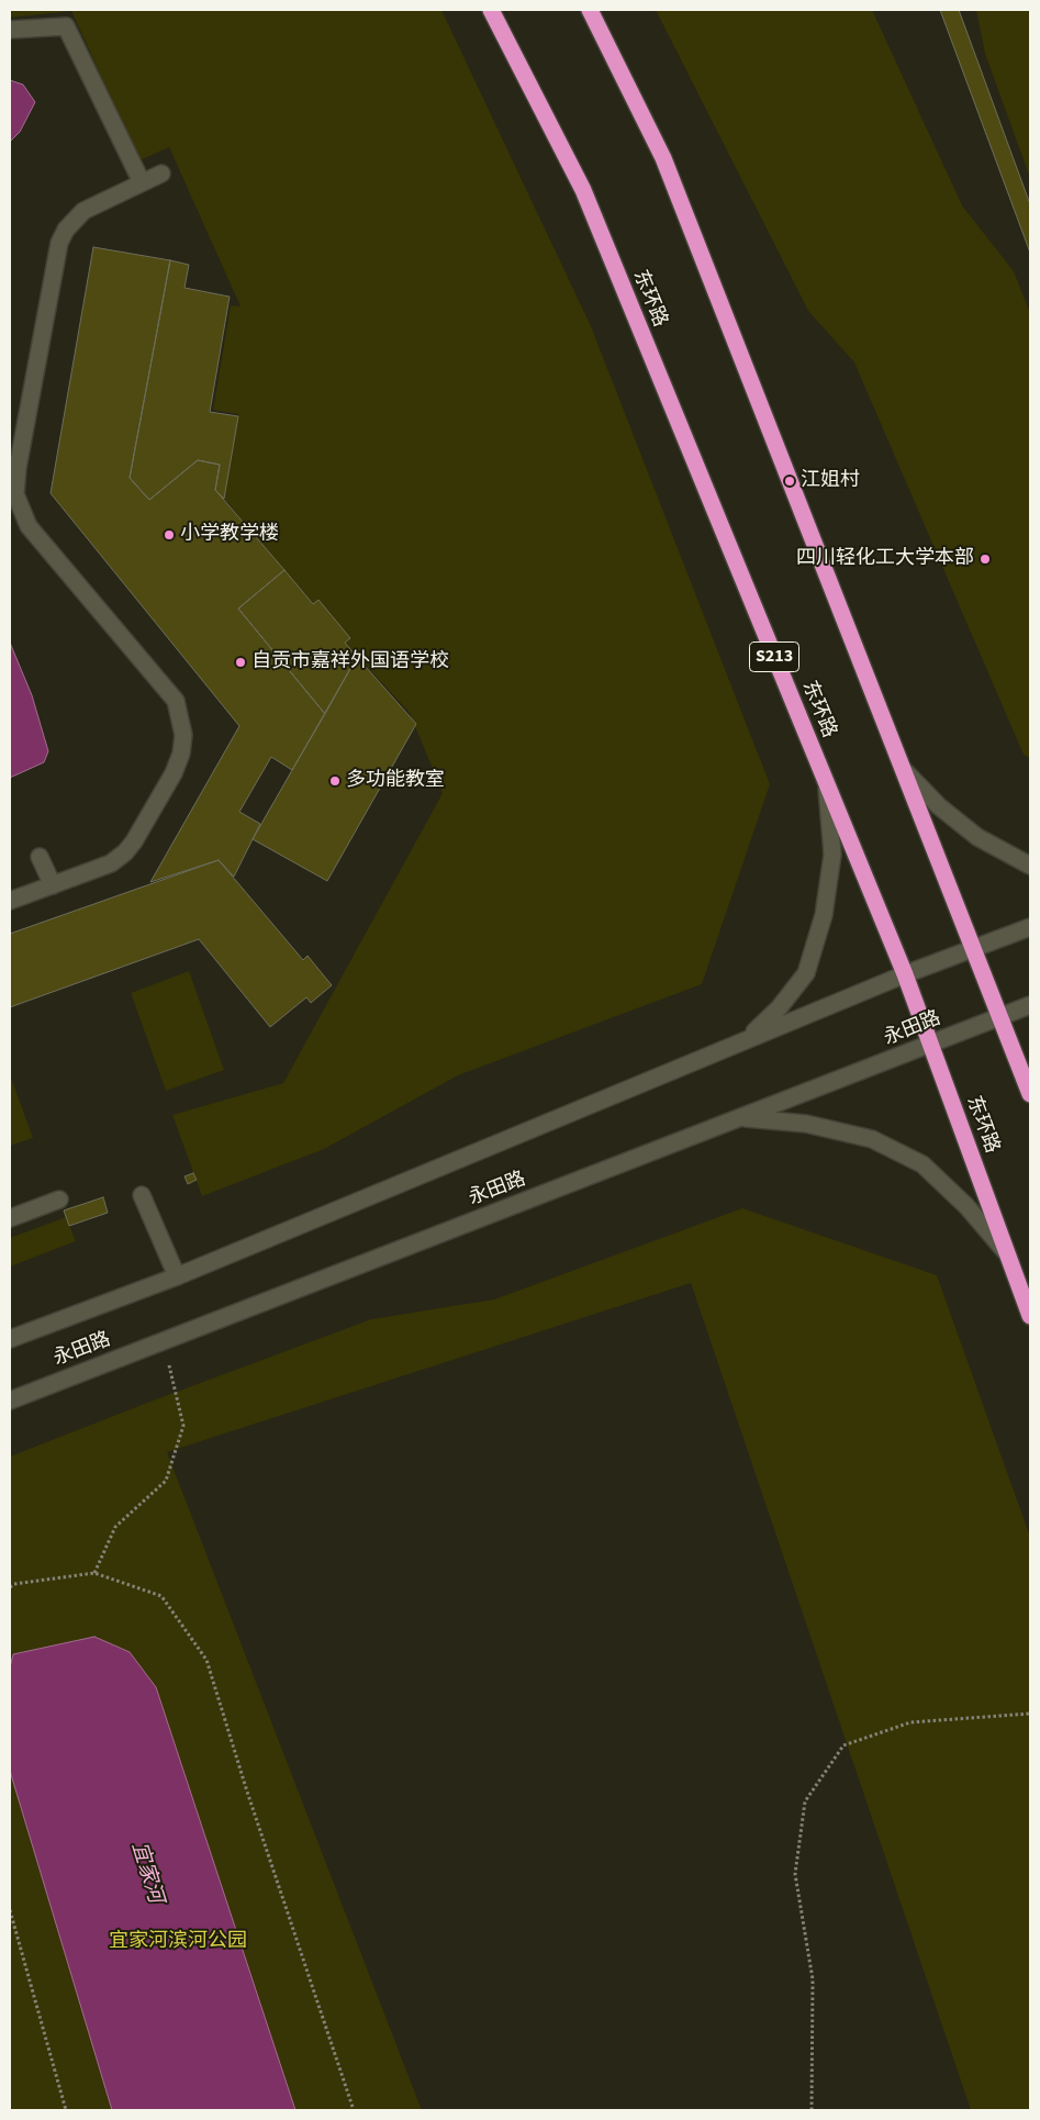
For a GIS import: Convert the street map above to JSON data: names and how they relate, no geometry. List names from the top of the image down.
{
  "streets": {
    "highway": ["东环路", "S213"],
    "main road": ["永田路"]
  },
  "crossings": [
    ["东环路", "永田路"]
  ],
  "water": ["宜家河"],
  "parks": ["宜家河滨河公园"],
  "places": [
    "江姐村",
    "小学教学楼",
    "四川轻化工大学本部",
    "自贡市嘉祥外国语学校",
    "多功能教室"
  ]
}
